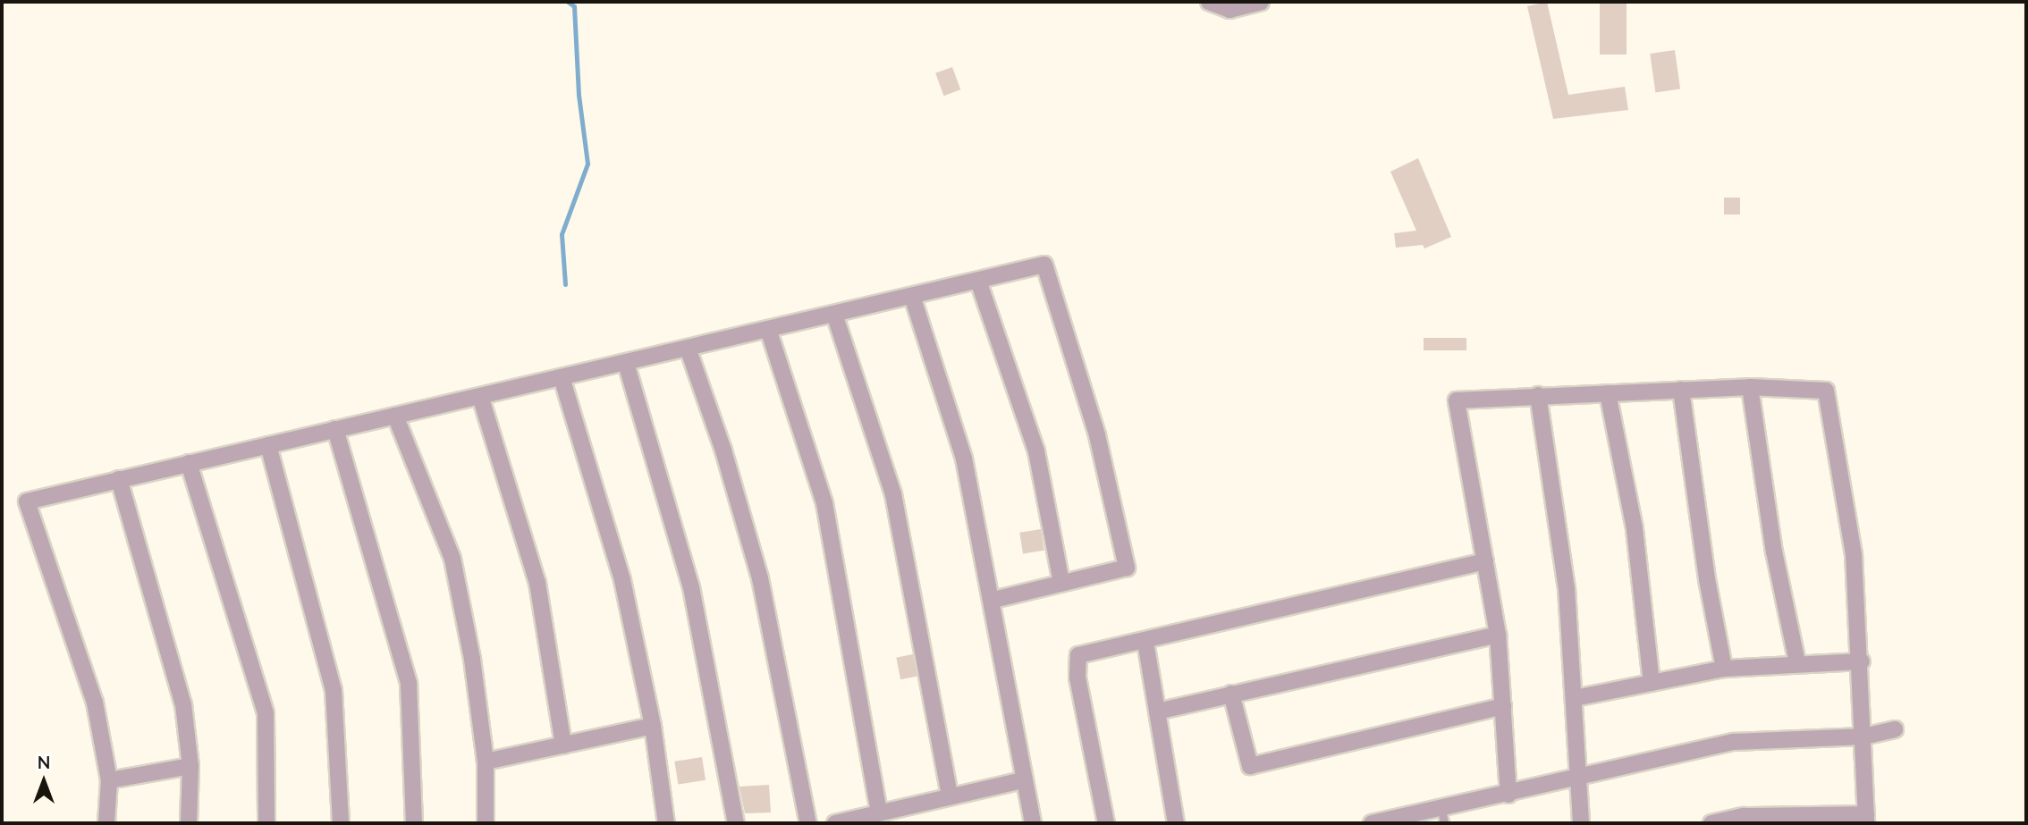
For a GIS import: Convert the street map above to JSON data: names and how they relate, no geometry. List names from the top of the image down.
{
  "north": "top"
}
